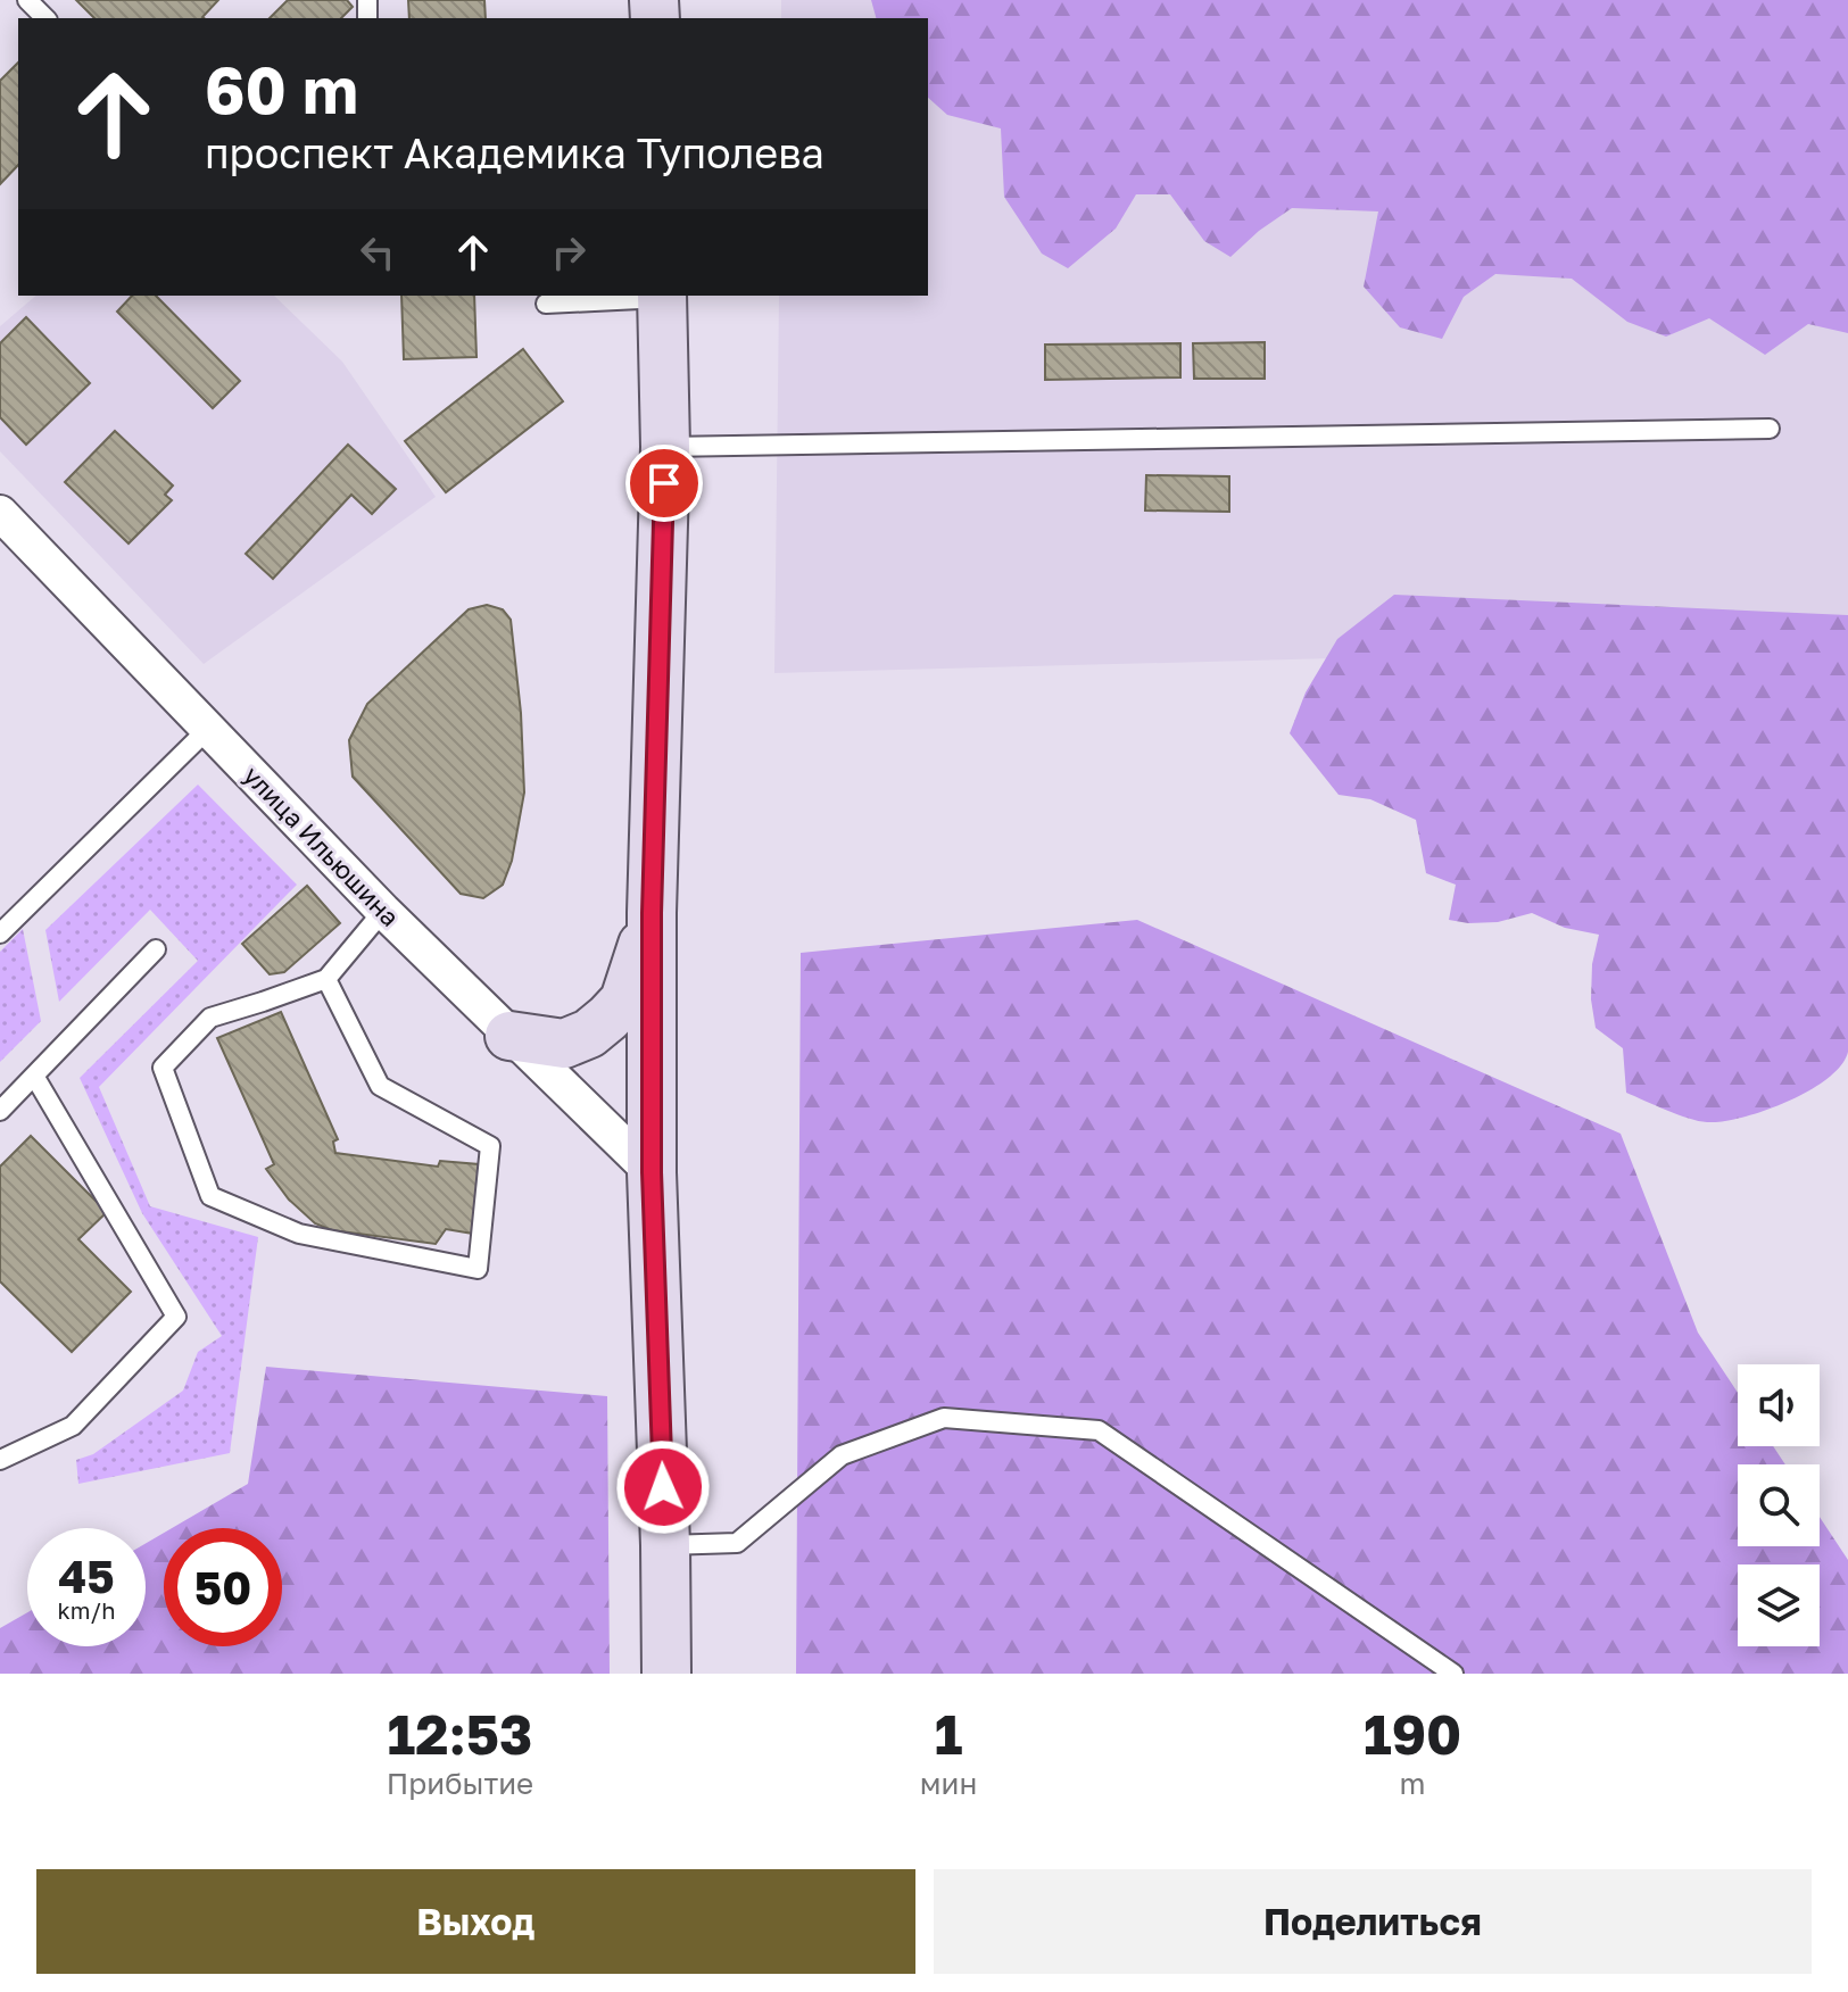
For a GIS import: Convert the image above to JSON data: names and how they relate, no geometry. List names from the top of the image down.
{
  "streets": {
    "street": ["улица Ильюшина"]
  },
  "page": {
    "turn": ["60 m", "проспект Академика Туполева"],
    "speed": "45 km/h",
    "limit": "50",
    "eta": [
      "12:53",
      "Прибытие",
      "1",
      "мин",
      "190",
      "m"
    ],
    "buttons": ["Выход", "Поделиться"]
  }
}
